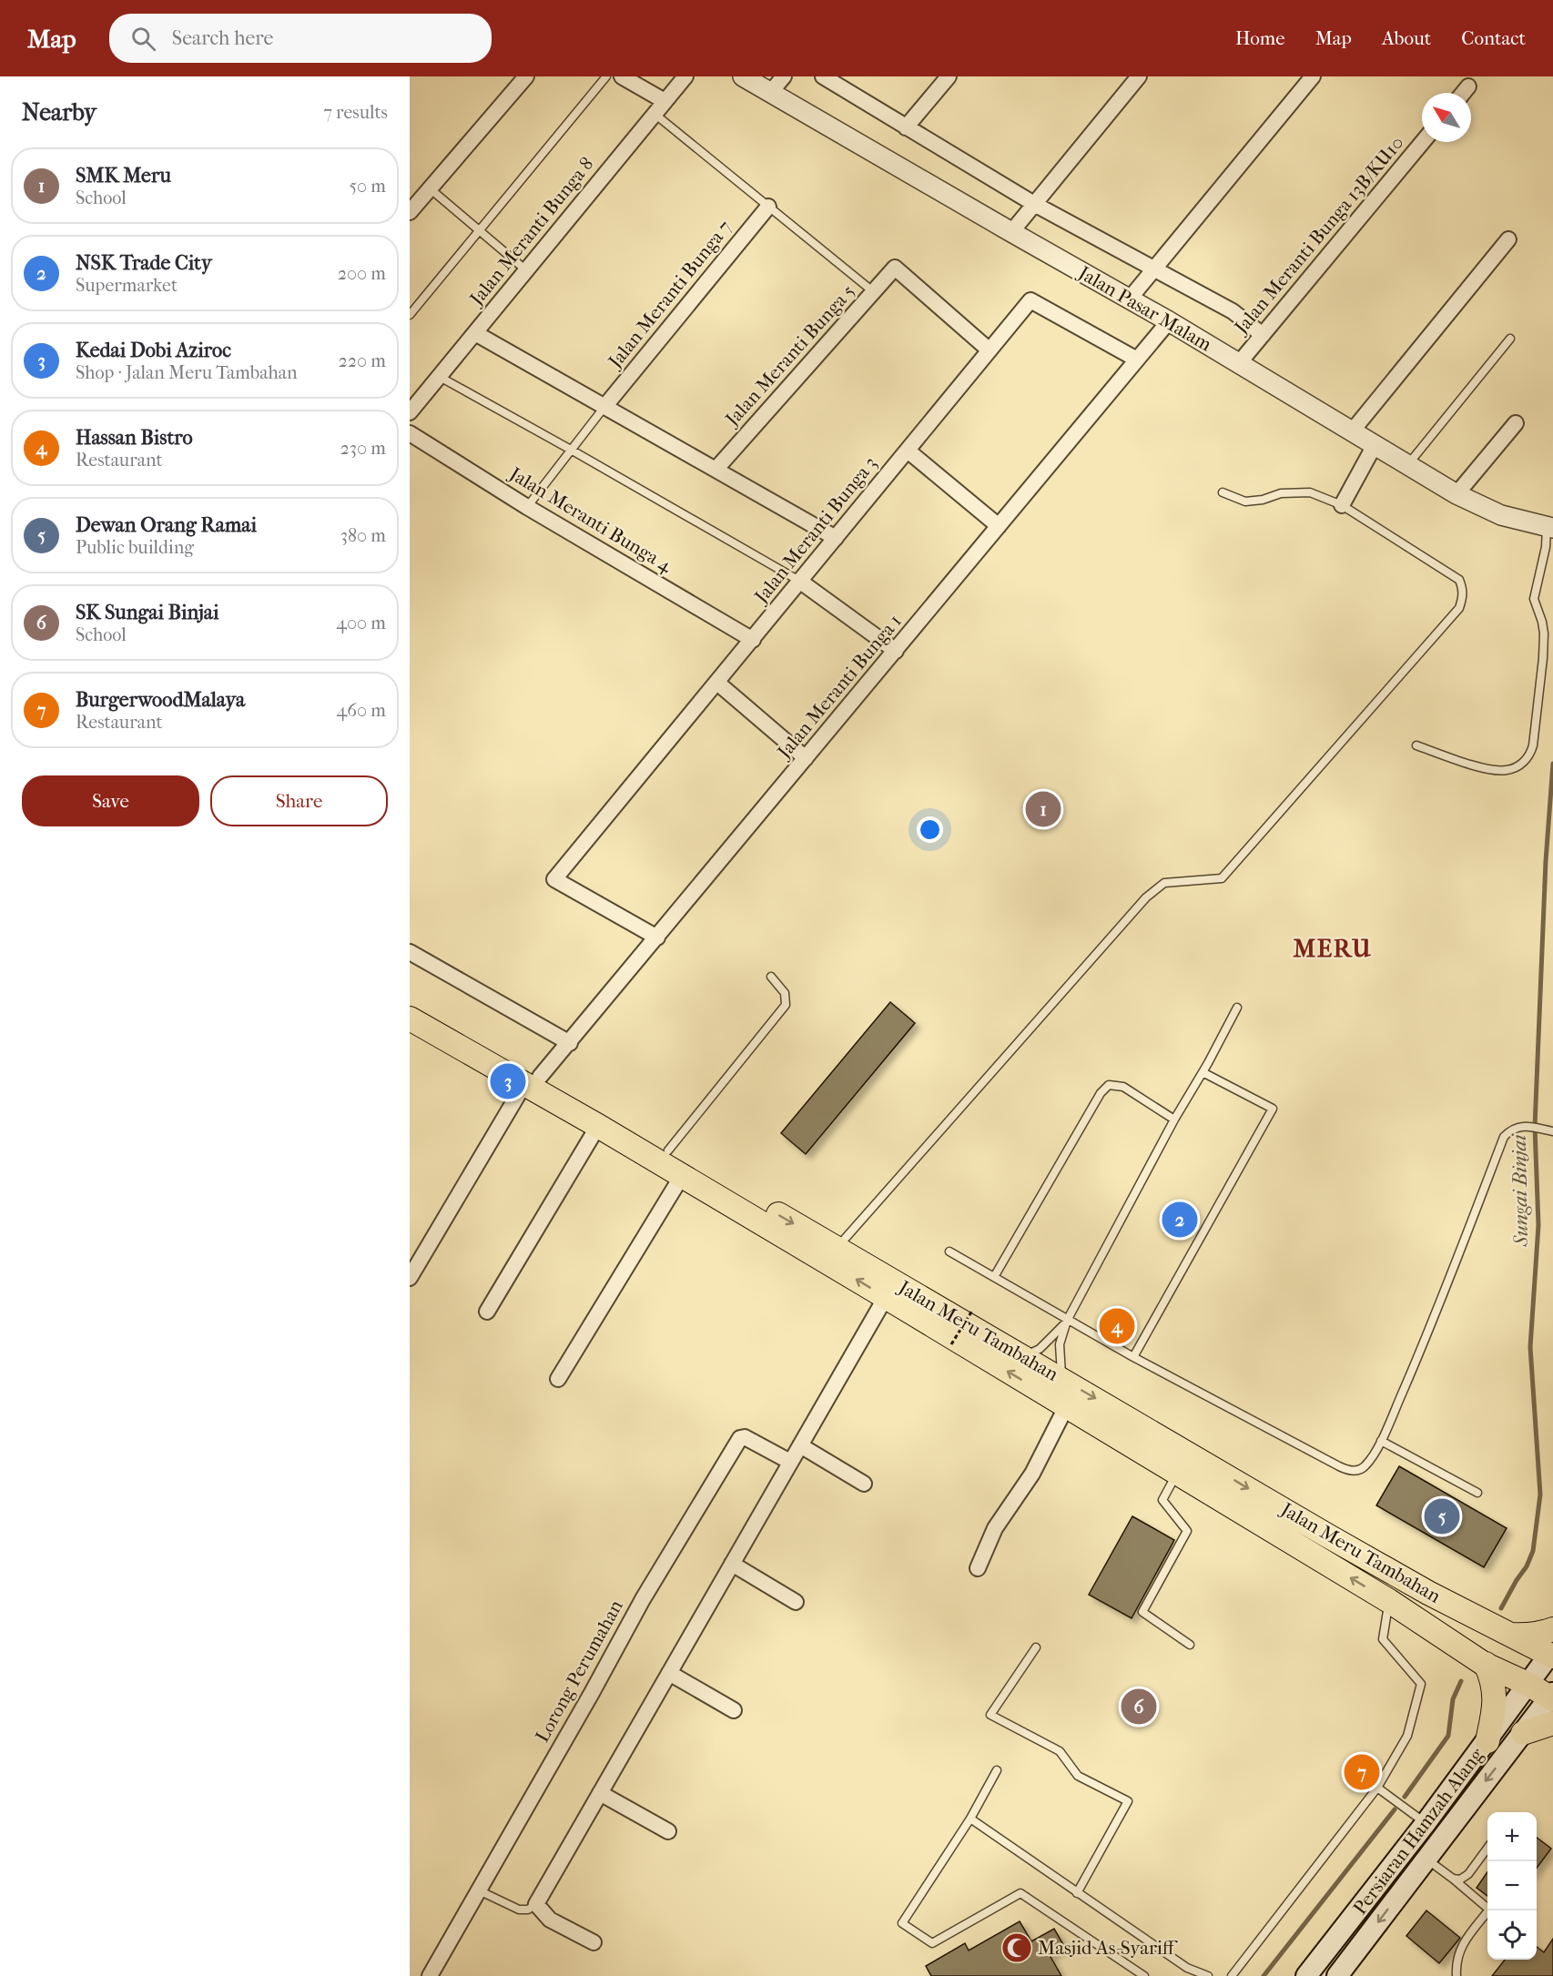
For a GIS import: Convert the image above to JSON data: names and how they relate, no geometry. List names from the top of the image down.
{
  "streets": {
    "main road": ["Jalan Meru Tambahan", "Persiaran Hamzah Alang"],
    "street": [
      "Jalan Meranti Bunga 8",
      "Jalan Meranti Bunga 13B/KU10",
      "Jalan Meranti Bunga 7",
      "Jalan Pasar Malam",
      "Jalan Meranti Bunga 5",
      "Jalan Meranti Bunga 4",
      "Jalan Meranti Bunga 3",
      "Jalan Meranti Bunga 1",
      "Lorong Perumahan"
    ]
  },
  "crossings": [
    ["Jalan Meranti Bunga 13B/KU10", "Jalan Pasar Malam"],
    ["Jalan Pasar Malam", "Jalan Meranti Bunga 1"],
    ["Jalan Meranti Bunga 5", "Jalan Meranti Bunga 3"],
    ["Jalan Meranti Bunga 4", "Jalan Meranti Bunga 3"],
    ["Jalan Meranti Bunga 3", "Jalan Meranti Bunga 1"],
    ["Jalan Meranti Bunga 1", "Jalan Meru Tambahan"],
    ["Jalan Meru Tambahan", "Persiaran Hamzah Alang"]
  ],
  "districts": ["MERU"],
  "water": ["Sungai Binjai"],
  "places": {
    "mosque": ["Masjid As-Syariff"]
  },
  "north": "top left",
  "page": {
    "header": "Map",
    "search": "Search here",
    "nav": [
      "Home",
      "Map",
      "About",
      "Contact"
    ],
    "heading": ["Nearby", "7 results"],
    "list": [
      {
        "mark": "1",
        "name": "SMK Meru",
        "note": "School",
        "value": "50 m"
      },
      {
        "mark": "2",
        "name": "NSK Trade City",
        "note": "Supermarket",
        "value": "200 m"
      },
      {
        "mark": "3",
        "name": "Kedai Dobi Aziroc",
        "note": "Shop · Jalan Meru Tambahan",
        "value": "220 m"
      },
      {
        "mark": "4",
        "name": "Hassan Bistro",
        "note": "Restaurant",
        "value": "230 m"
      },
      {
        "mark": "5",
        "name": "Dewan Orang Ramai",
        "note": "Public building",
        "value": "380 m"
      },
      {
        "mark": "6",
        "name": "SK Sungai Binjai",
        "note": "School",
        "value": "400 m"
      },
      {
        "mark": "7",
        "name": "BurgerwoodMalaya",
        "note": "Restaurant",
        "value": "460 m"
      }
    ],
    "buttons": ["Save", "Share"],
    "pins": [
      "1",
      "3",
      "2",
      "4",
      "5",
      "6",
      "7"
    ],
    "map_buttons": ["+", "−"]
  }
}
